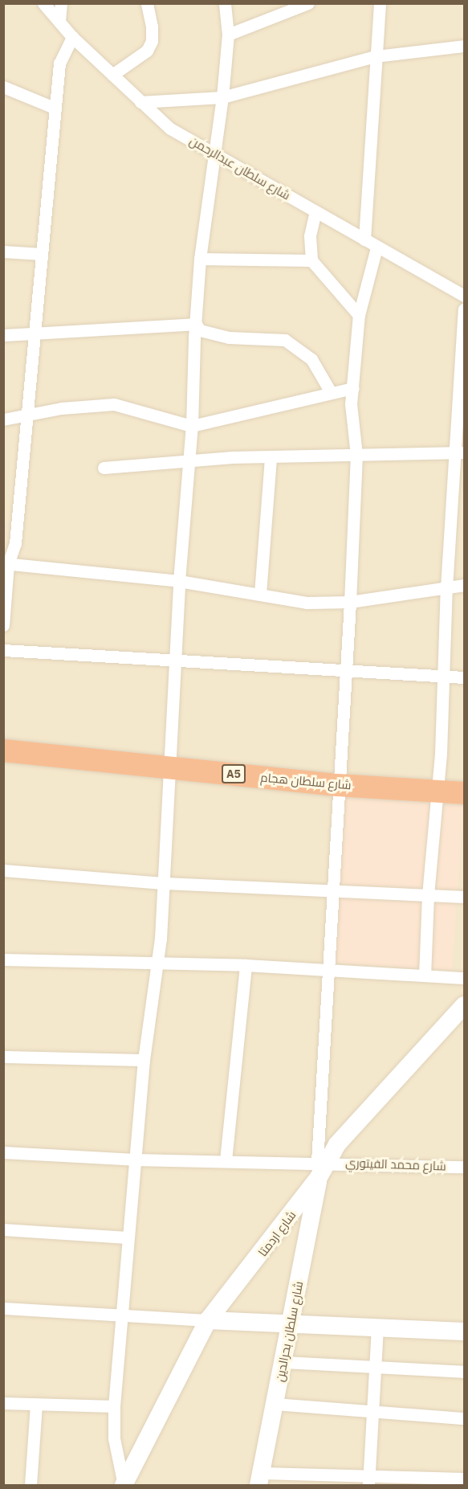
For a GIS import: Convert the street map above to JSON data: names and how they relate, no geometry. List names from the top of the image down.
{
  "streets": {
    "highway": ["A5", "شارع سلطان هجام"],
    "main road": ["شارع اردمتا", "شارع سلطان بحرالدين"],
    "street": ["شارع سلطان عبدالرحمن", "شارع محمد الفيتوري"]
  },
  "crossings": [
    ["شارع محمد الفيتوري", "شارع اردمتا"],
    ["شارع محمد الفيتوري", "شارع سلطان بحرالدين"],
    ["شارع اردمتا", "شارع سلطان بحرالدين"]
  ]
}
